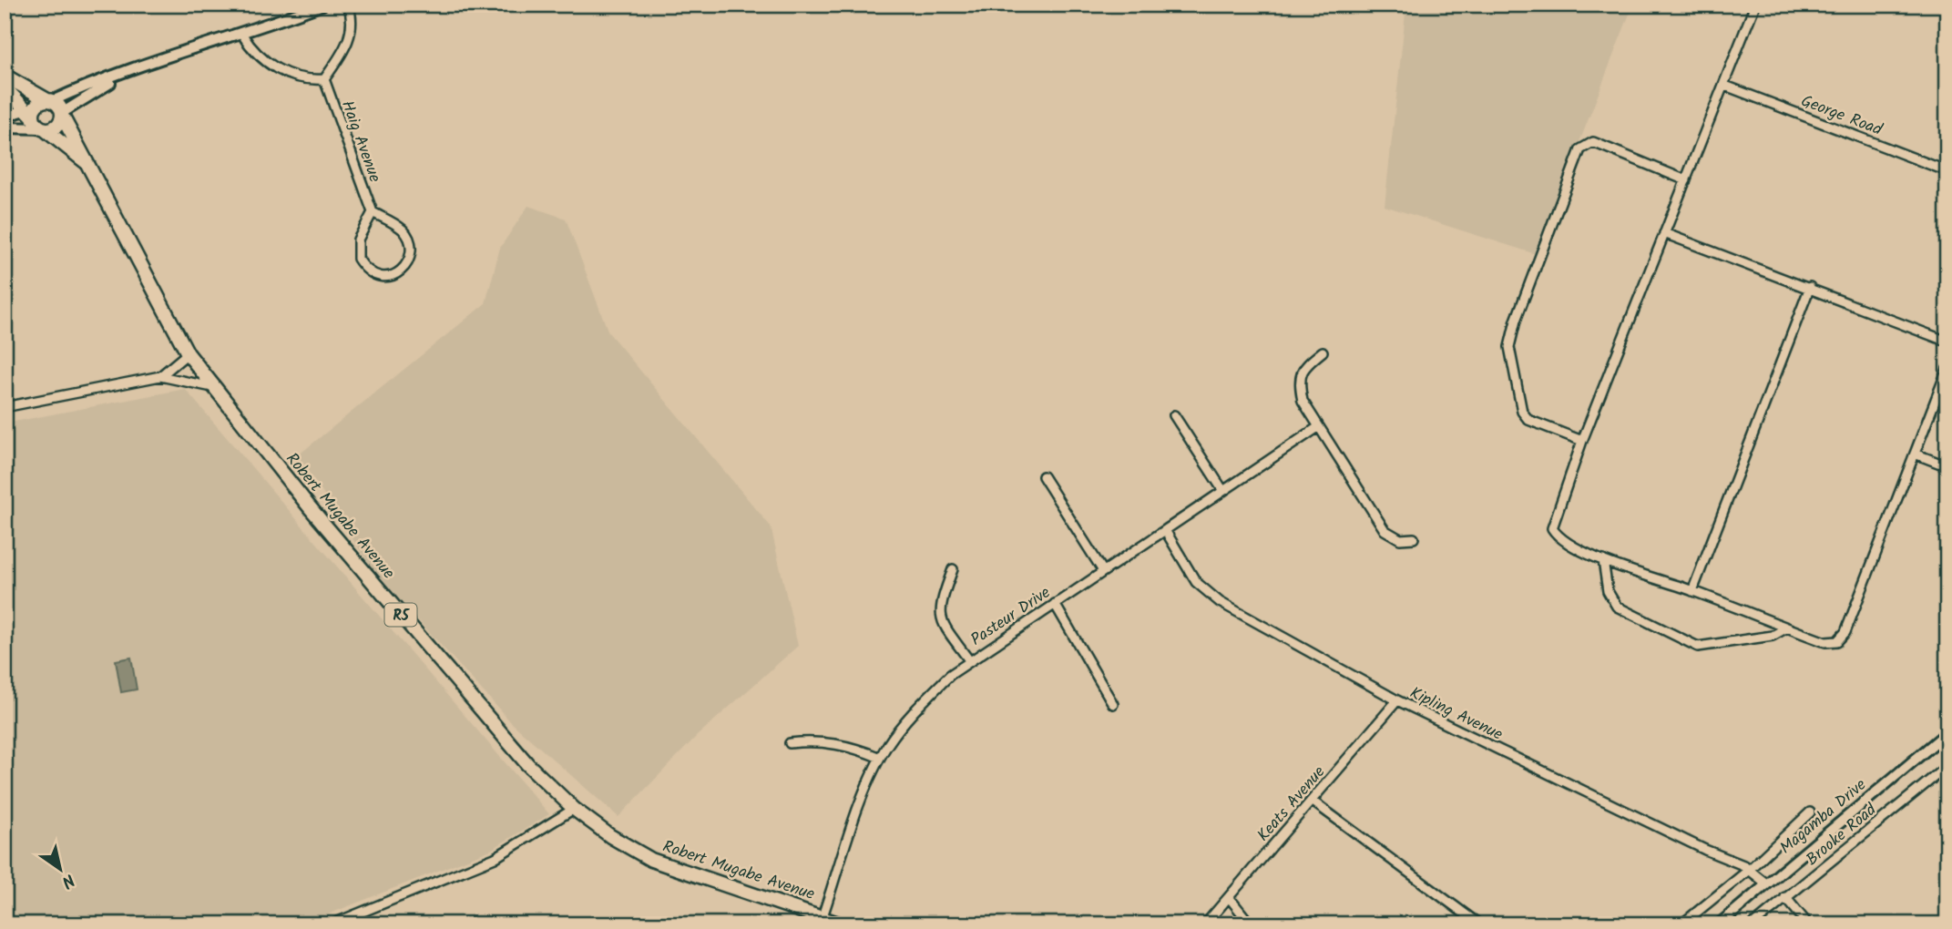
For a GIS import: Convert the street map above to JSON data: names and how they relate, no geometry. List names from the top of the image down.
{
  "streets": {
    "highway": ["Robert Mugabe Avenue", "R5"],
    "street": [
      "George Road",
      "Haig Avenue",
      "Pasteur Drive",
      "Kipling Avenue",
      "Keats Avenue",
      "Magamba Drive",
      "Brooke Road"
    ]
  },
  "crossings": [
    ["Robert Mugabe Avenue", "R5"],
    ["Robert Mugabe Avenue", "Pasteur Drive"],
    ["Pasteur Drive", "Kipling Avenue"],
    ["Kipling Avenue", "Keats Avenue"],
    ["Kipling Avenue", "Magamba Drive"]
  ],
  "north": "bottom right"
}
